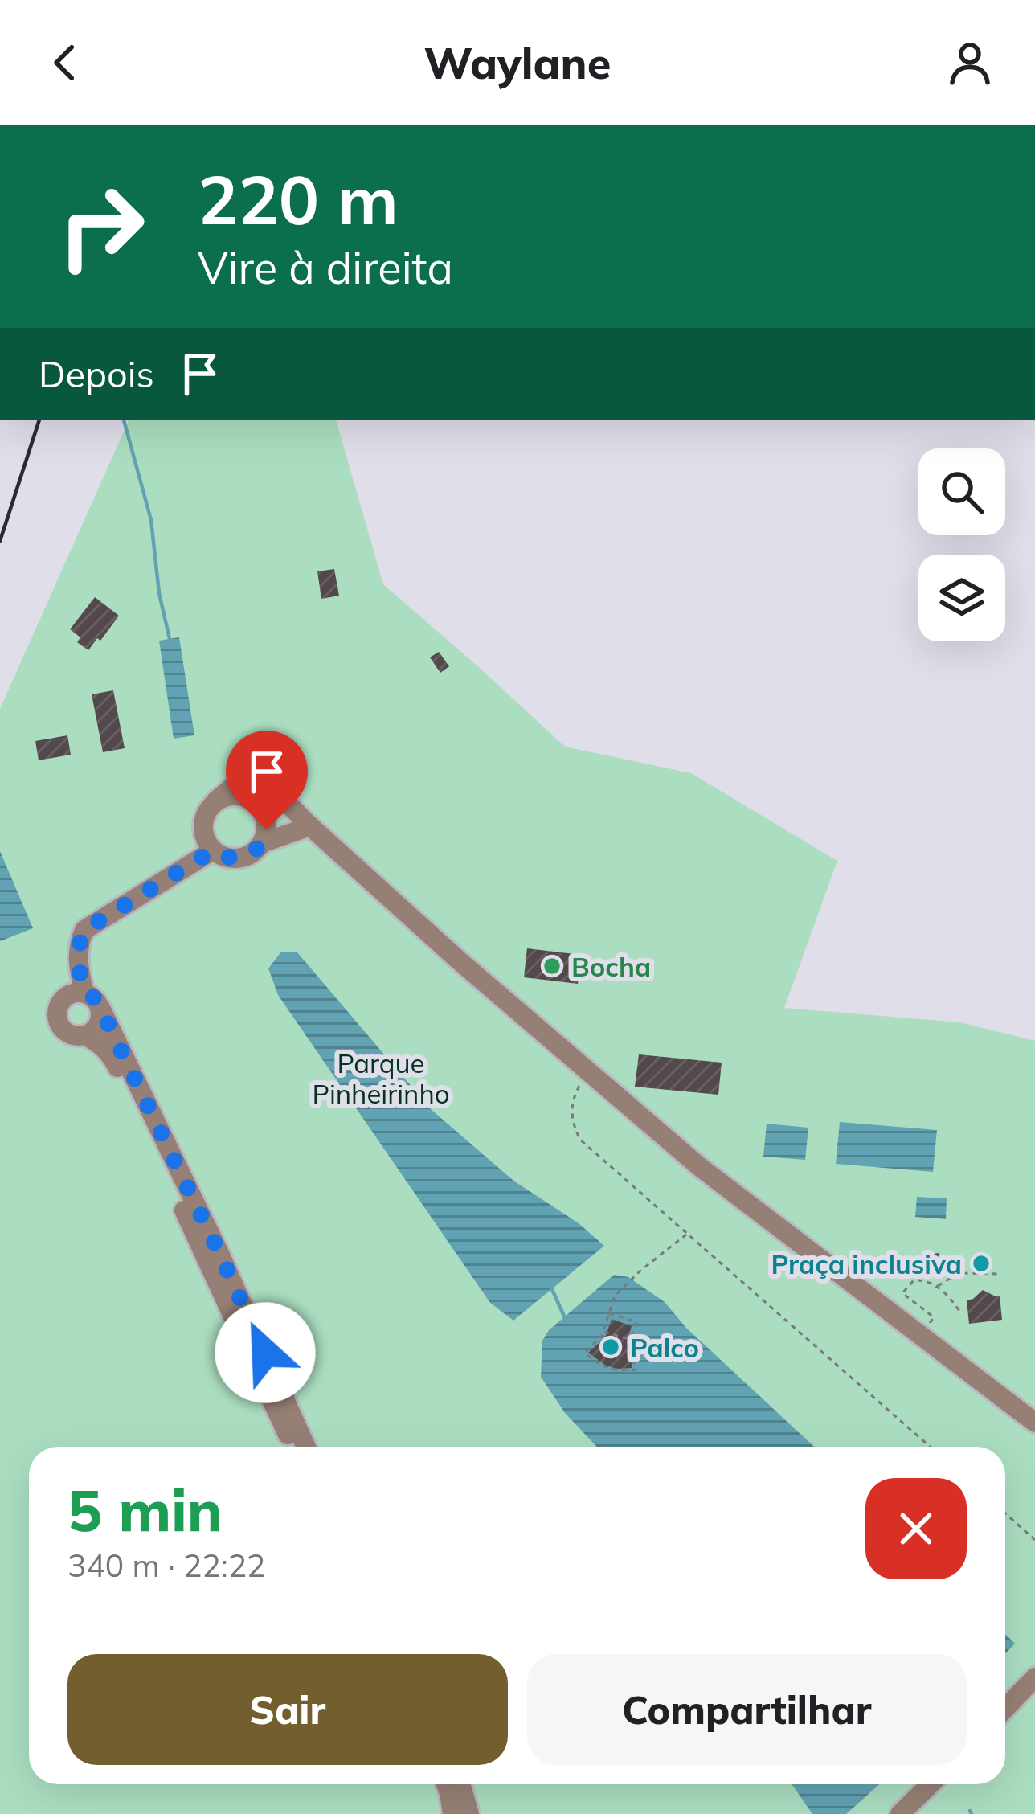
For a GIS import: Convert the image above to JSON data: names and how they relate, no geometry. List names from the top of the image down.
{
  "parks": ["Parque Pinheirinho"],
  "places": ["Bocha", "Praça inclusiva", "Palco"],
  "page": {
    "header": "Waylane",
    "turn": ["220 m", "Vire à direita"],
    "then": "Depois",
    "heading": ["5 min", "340 m · 22:22"],
    "buttons": ["Sair", "Compartilhar"]
  }
}
